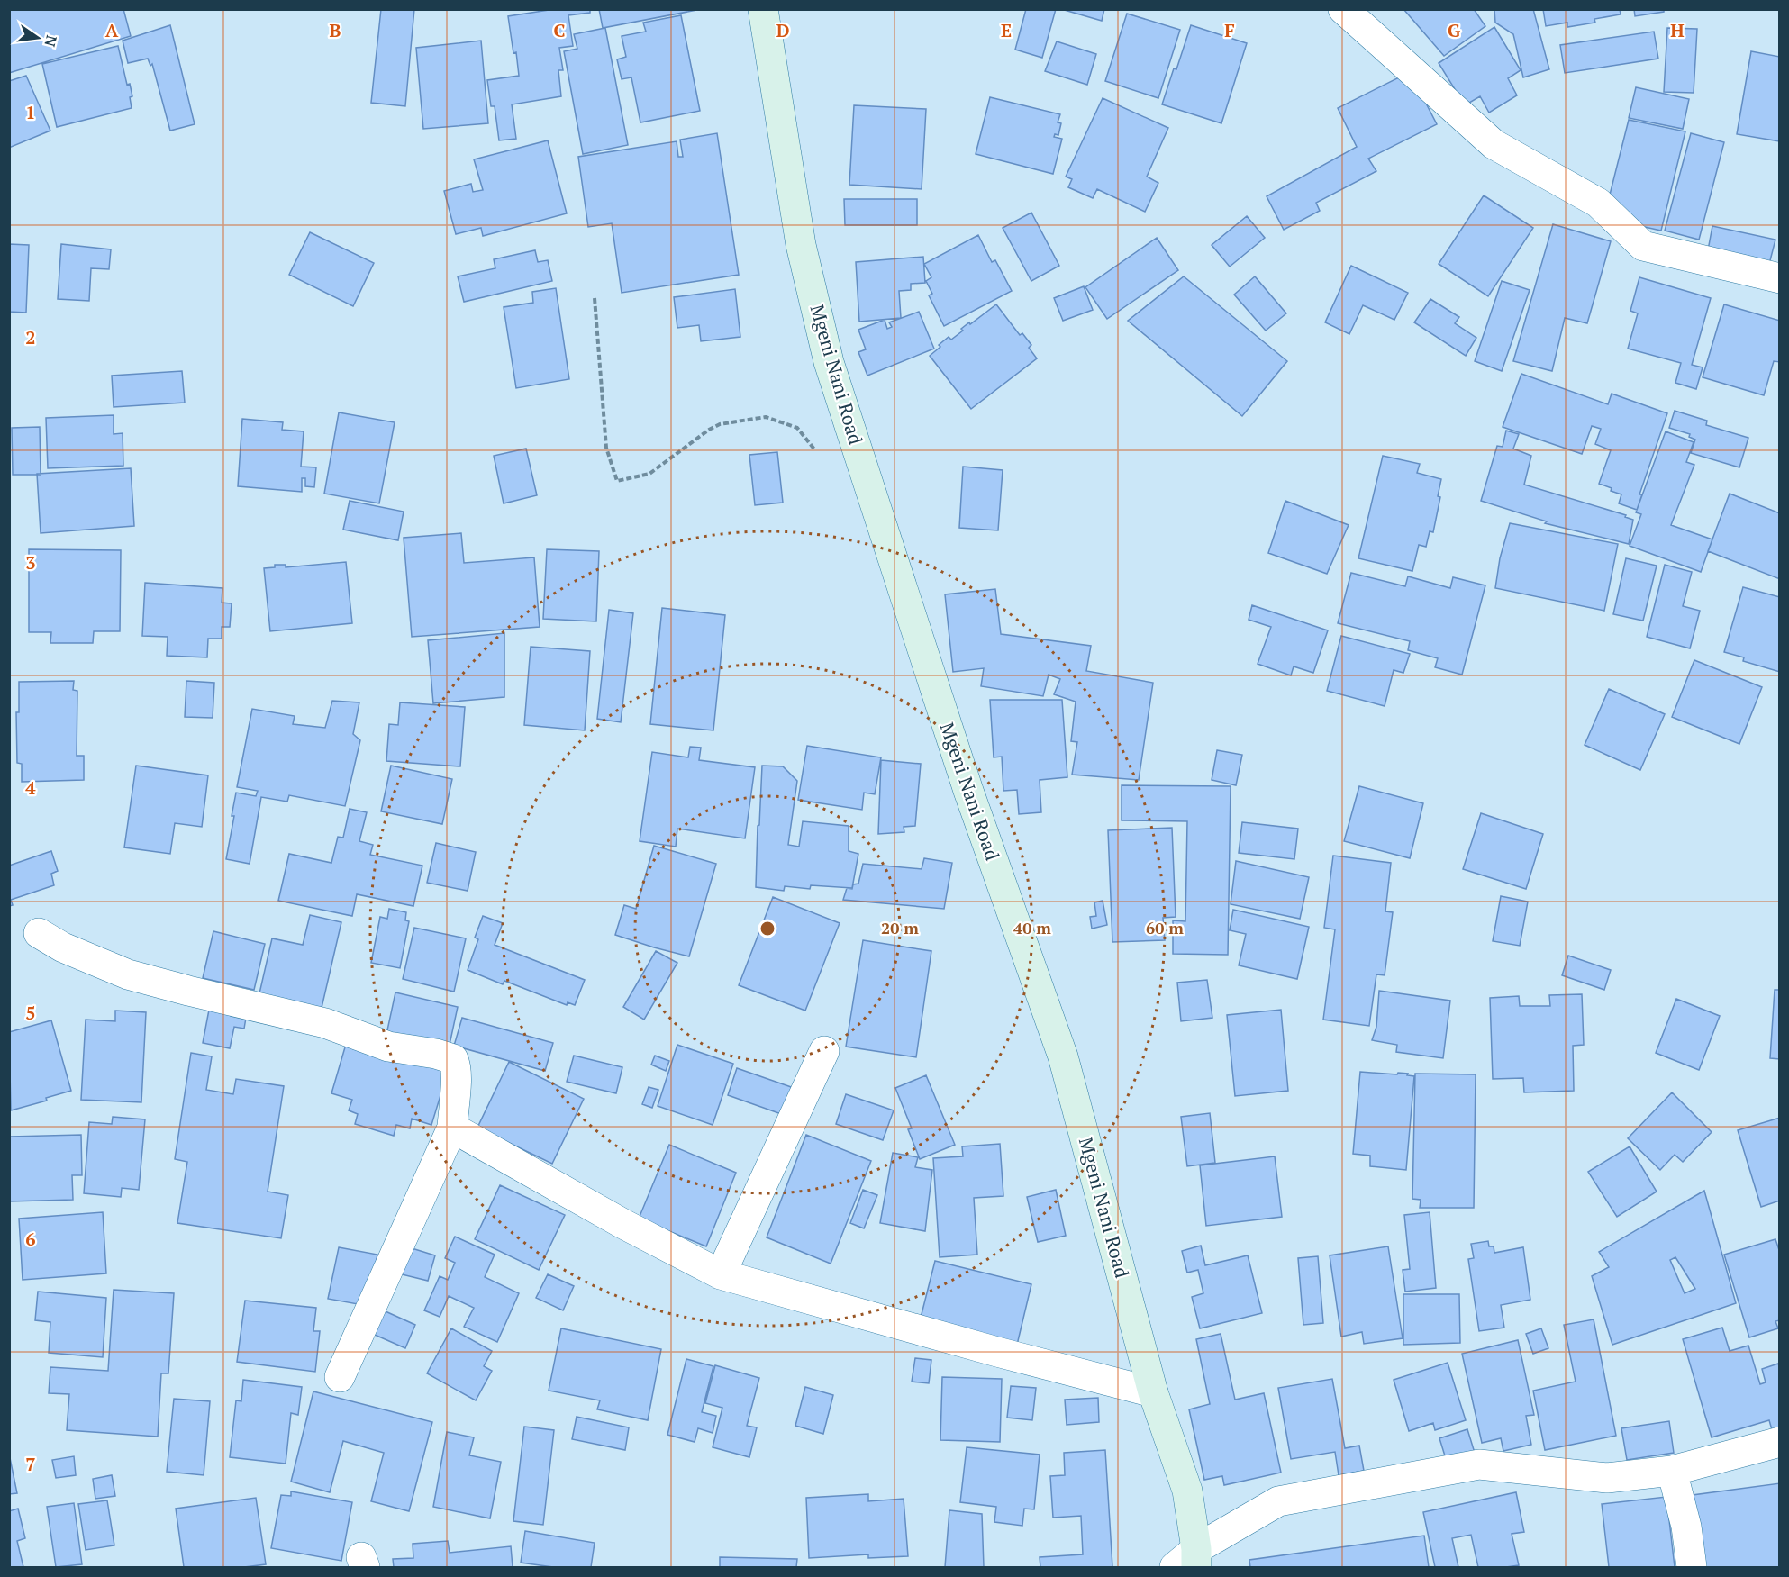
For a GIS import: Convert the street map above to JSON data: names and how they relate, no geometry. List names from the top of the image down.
{
  "streets": {
    "street": ["Mgeni Nani Road"]
  },
  "north": "right",
  "grid": {
    "columns": [
      "A",
      "B",
      "C",
      "D",
      "E",
      "F",
      "G",
      "H"
    ],
    "rows": [
      "1",
      "2",
      "3",
      "4",
      "5",
      "6",
      "7"
    ]
  },
  "rings": ["20 m", "40 m", "60 m"]
}
